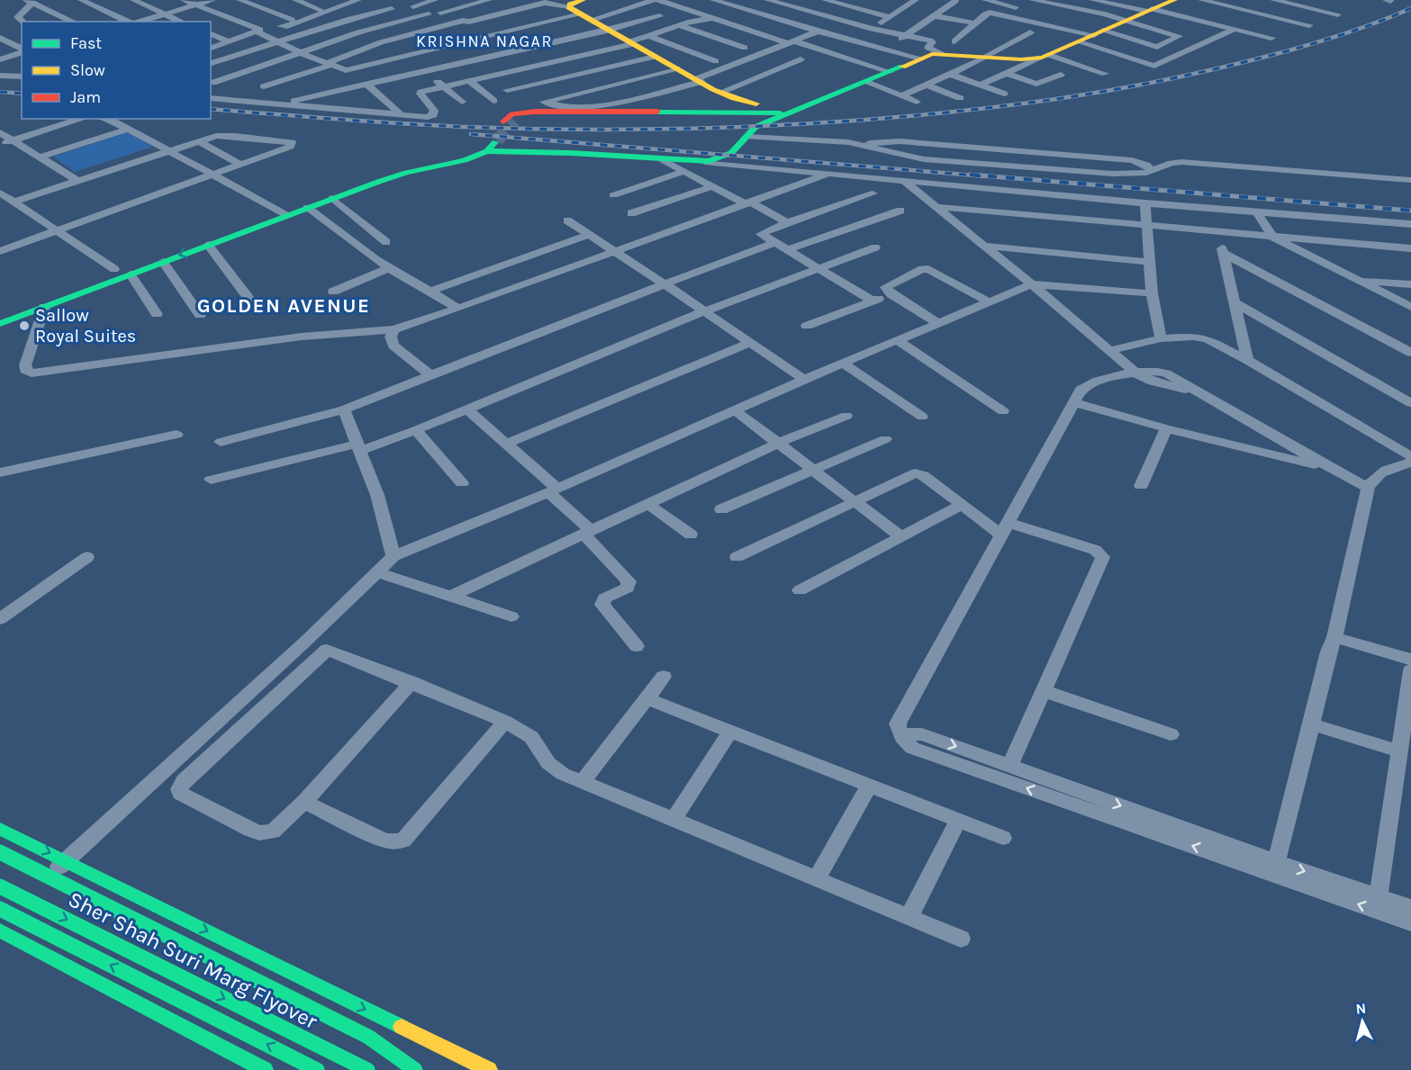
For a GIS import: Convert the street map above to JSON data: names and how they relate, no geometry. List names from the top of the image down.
{
  "streets": {
    "main road": ["Sher Shah Suri Marg Flyover"]
  },
  "districts": ["KRISHNA NAGAR", "GOLDEN AVENUE"],
  "places": ["Sallow Royal Suites"],
  "legend": ["Fast", "Slow", "Jam"],
  "north": "top"
}
